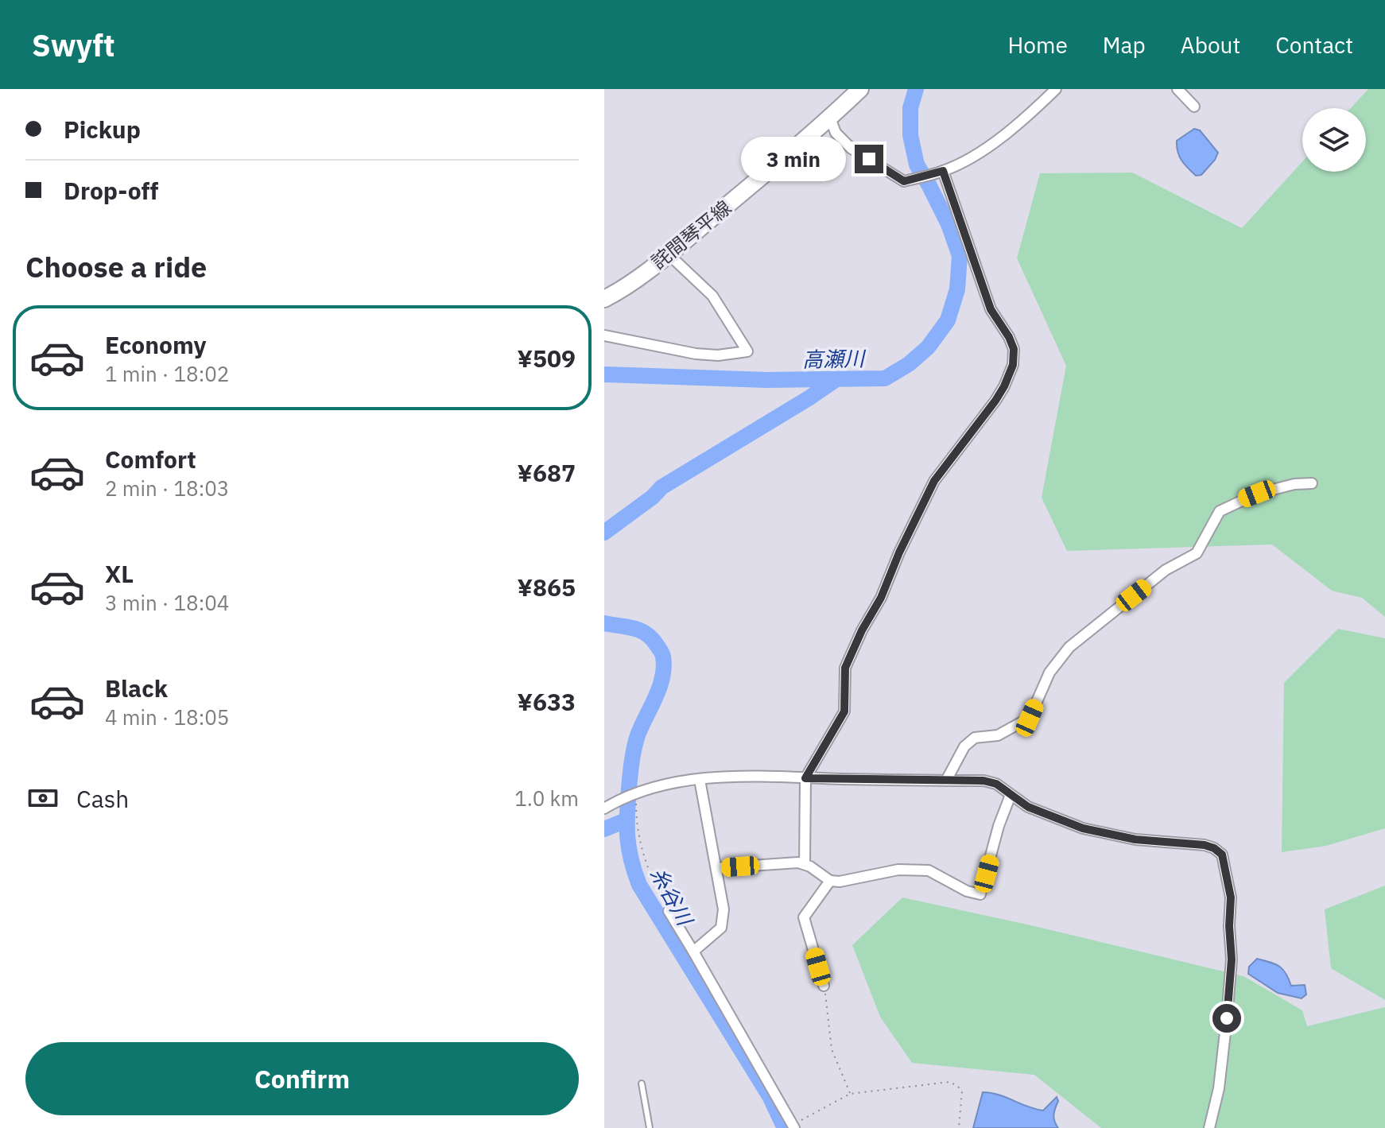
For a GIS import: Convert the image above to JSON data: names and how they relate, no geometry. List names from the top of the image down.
{
  "streets": {
    "main road": ["詫間琴平線"]
  },
  "water": ["高瀬川", "糸谷川"],
  "page": {
    "header": "Swyft",
    "nav": [
      "Home",
      "Map",
      "About",
      "Contact"
    ],
    "banner": ["Pickup", "Drop-off"],
    "bubble": "3 min",
    "heading": "Choose a ride",
    "list": [
      {
        "name": "Economy",
        "note": "1 min · 18:02",
        "value": "¥509"
      },
      {
        "name": "Comfort",
        "note": "2 min · 18:03",
        "value": "¥687"
      },
      {
        "name": "XL",
        "note": "3 min · 18:04",
        "value": "¥865"
      },
      {
        "name": "Black",
        "note": "4 min · 18:05",
        "value": "¥633"
      }
    ],
    "pay": ["Cash", "1.0 km"],
    "buttons": "Confirm"
  }
}
